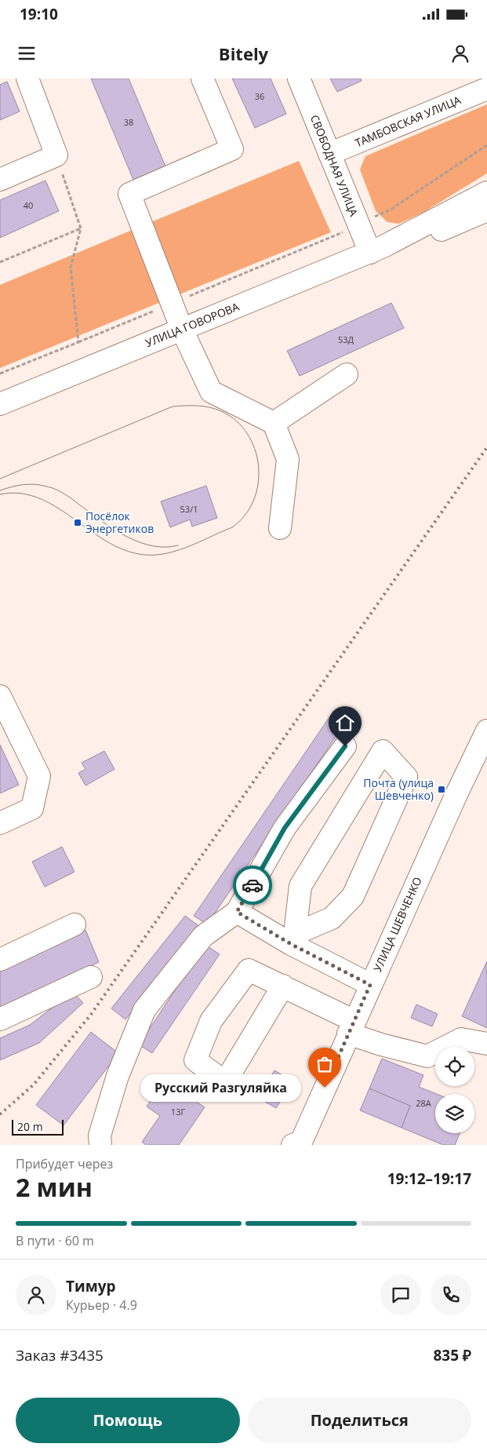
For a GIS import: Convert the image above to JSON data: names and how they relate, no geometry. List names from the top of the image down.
{
  "streets": {
    "street": [
      "ТАМБОВСКАЯ УЛИЦА",
      "СВОБОДНАЯ УЛИЦА",
      "УЛИЦА ГОВОРОВА",
      "УЛИЦА ШЕВЧЕНКО"
    ]
  },
  "crossings": [
    ["ТАМБОВСКАЯ УЛИЦА", "СВОБОДНАЯ УЛИЦА"],
    ["СВОБОДНАЯ УЛИЦА", "УЛИЦА ГОВОРОВА"]
  ],
  "places": {
    "transit": ["Посёлок Энергетиков", "Почта (улица Шевченко)"],
    "other": ["Русский Разгуляйка"]
  },
  "house_numbers": [
    "36",
    "38",
    "40",
    "53Д",
    "53/1",
    "28А",
    "13Г"
  ],
  "scale_bar": "20 m",
  "page": {
    "status": "19:10",
    "header": "Bitely",
    "bubble": "Русский Разгуляйка",
    "scale": "20 m",
    "heading": ["2 мин", "Прибудет через", "19:12–19:17"],
    "panel": [
      "Тимур",
      "Курьер · 4.9",
      "Заказ #3435",
      "835 ₽"
    ],
    "bar": "В пути · 60 m",
    "buttons": ["Помощь", "Поделиться"]
  }
}
